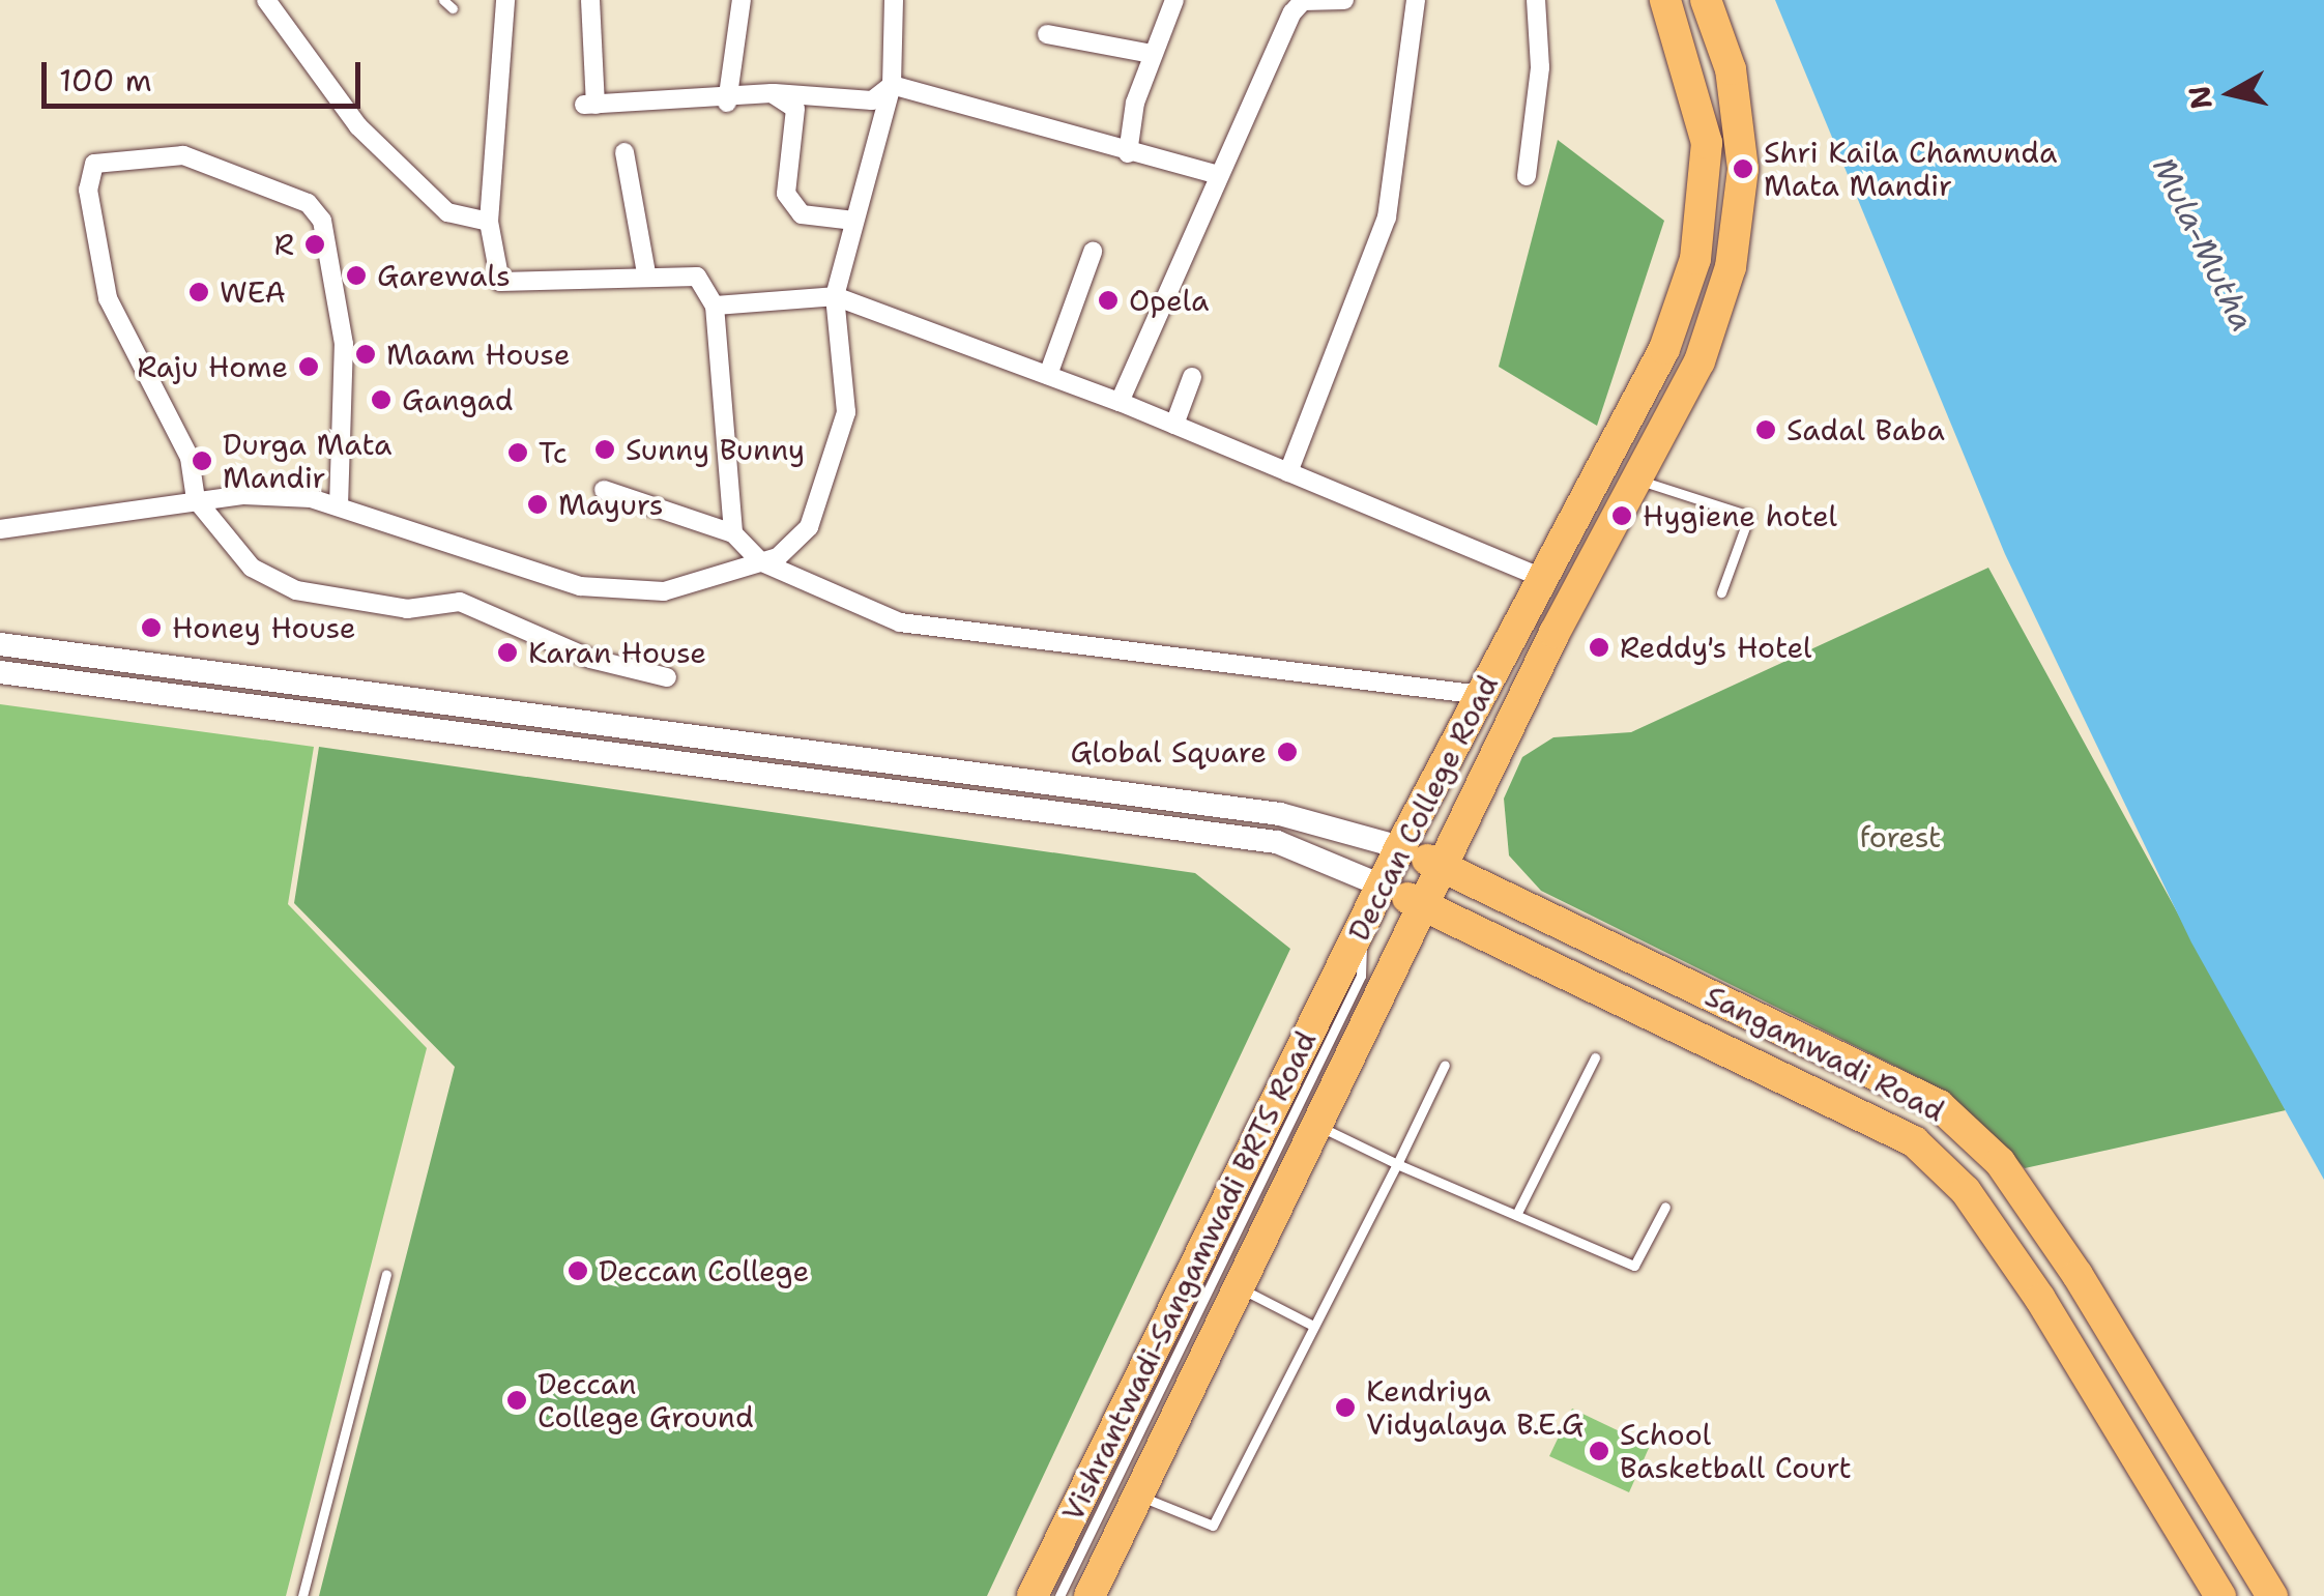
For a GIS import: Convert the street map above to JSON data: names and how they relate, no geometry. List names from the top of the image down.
{
  "streets": {
    "main road": ["Deccan College Road", "Sangamwadi Road"],
    "lane": ["Vishrantwadi-Sangamwadi BRTS Road"]
  },
  "crossings": [
    ["Deccan College Road", "Sangamwadi Road"]
  ],
  "water": ["Mula-Mutha"],
  "parks": ["forest"],
  "places": [
    "Shri Kaila Chamunda Mata Mandir",
    "R",
    "Garewals",
    "WEA",
    "Opela",
    "Maam House",
    "Raju Home",
    "Gangad",
    "Sadal Baba",
    "Sunny Bunny",
    "Tc",
    "Durga Mata Mandir",
    "Mayurs",
    "Hygiene hotel",
    "Honey House",
    "Reddy's Hotel",
    "Karan House",
    "Global Square",
    "Deccan College",
    "Deccan College Ground",
    "Kendriya Vidyalaya B.E.G",
    "School Basketball Court"
  ],
  "scale_bar": "100 m",
  "north": "left"
}
